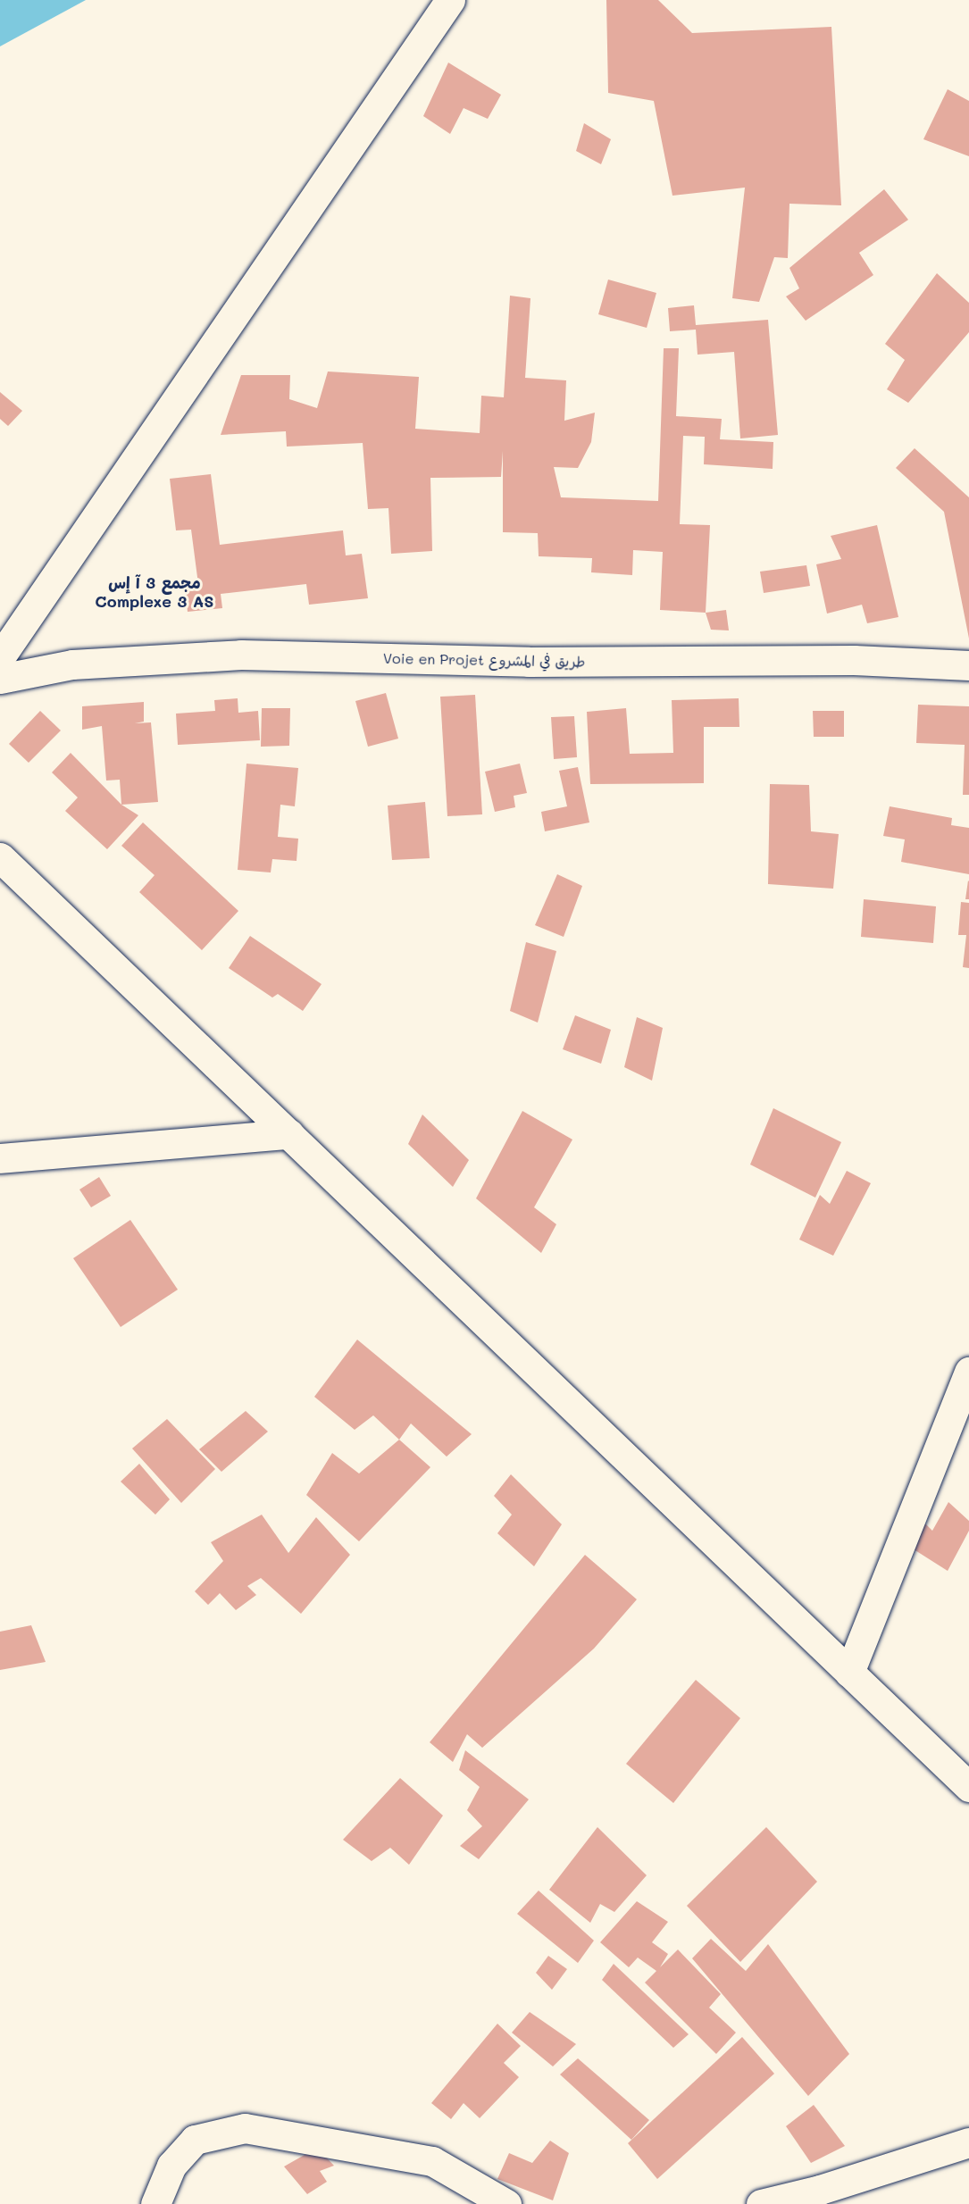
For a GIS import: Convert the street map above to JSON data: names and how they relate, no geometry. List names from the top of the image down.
{
  "streets": {
    "street": ["Voie en Projet طريق في المشروع"]
  },
  "districts": ["مجمع 3 آ إس Complexe 3 AS"]
}
